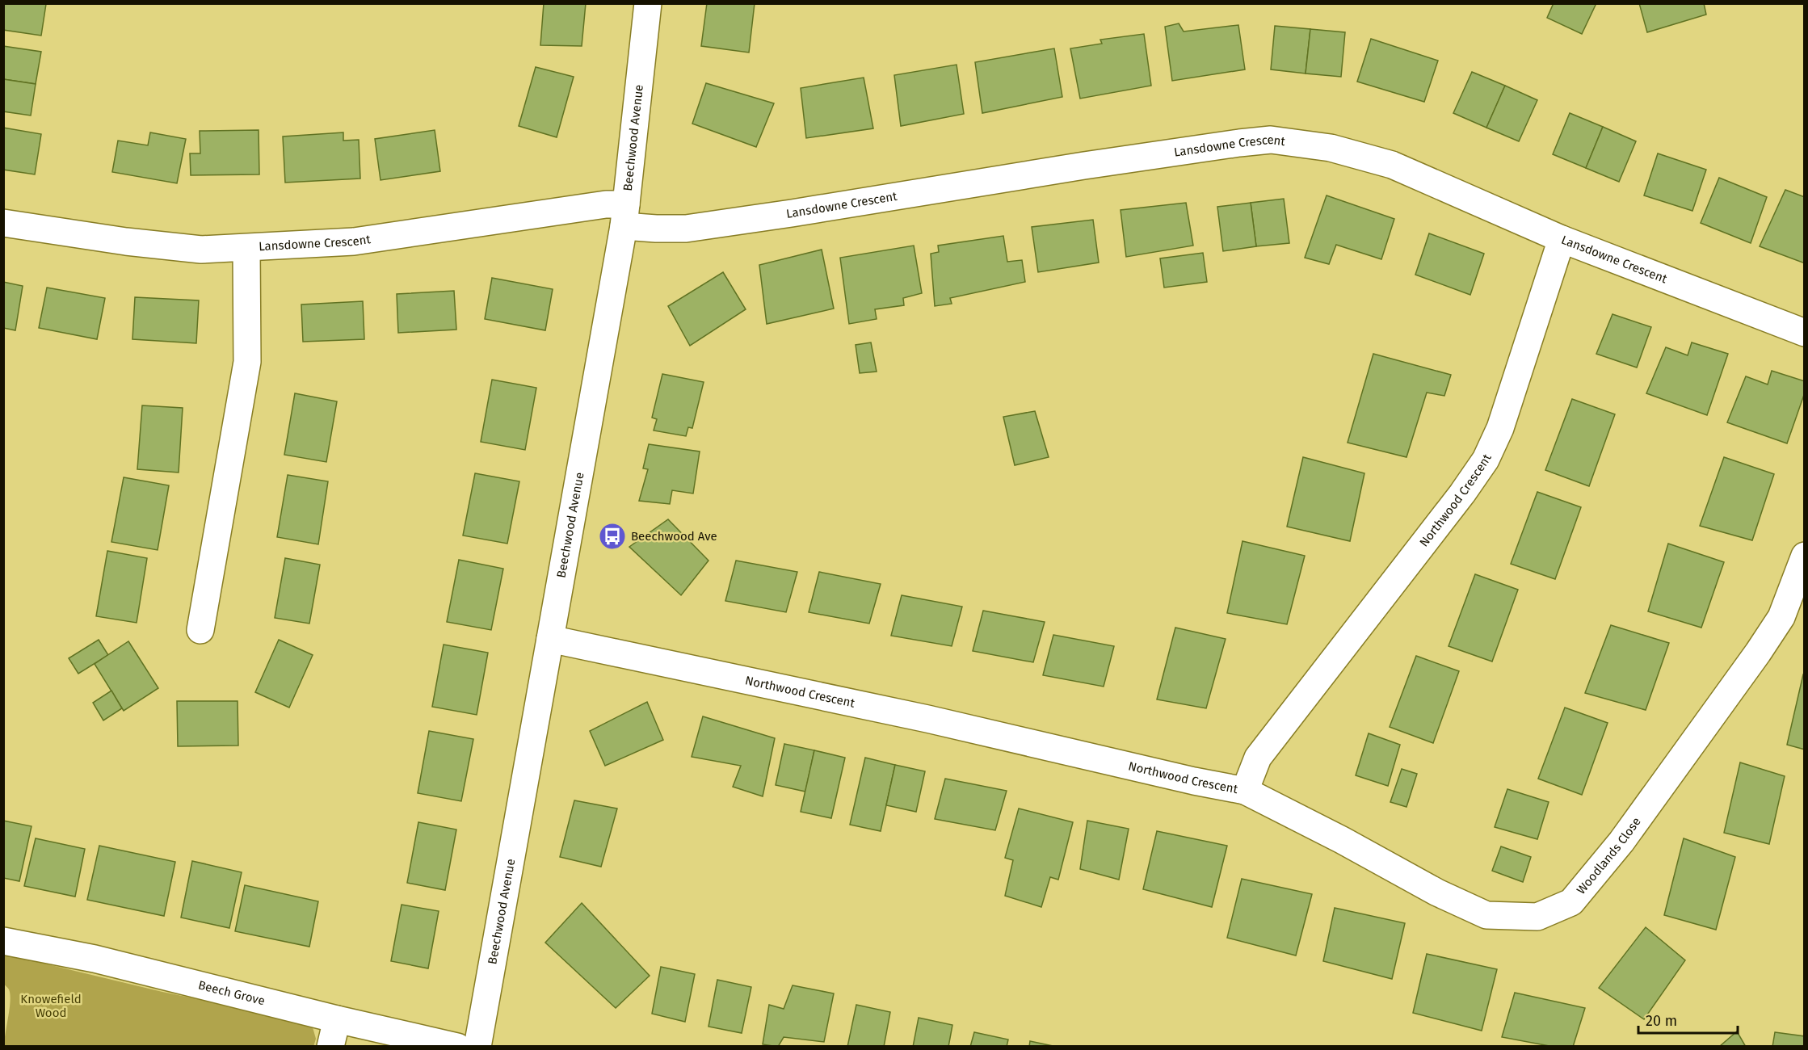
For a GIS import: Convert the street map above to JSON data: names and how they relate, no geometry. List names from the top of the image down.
{
  "streets": {
    "street": [
      "Beechwood Avenue",
      "Lansdowne Crescent",
      "Northwood Crescent",
      "Woodlands Close",
      "Beech Grove"
    ]
  },
  "crossings": [
    ["Beechwood Avenue", "Lansdowne Crescent"],
    ["Beechwood Avenue", "Northwood Crescent"],
    ["Lansdowne Crescent", "Northwood Crescent"],
    ["Northwood Crescent", "Woodlands Close"]
  ],
  "parks": ["Knowefield Wood"],
  "places": {
    "bus stop": ["Beechwood Ave"]
  },
  "scale_bar": "20 m"
}
